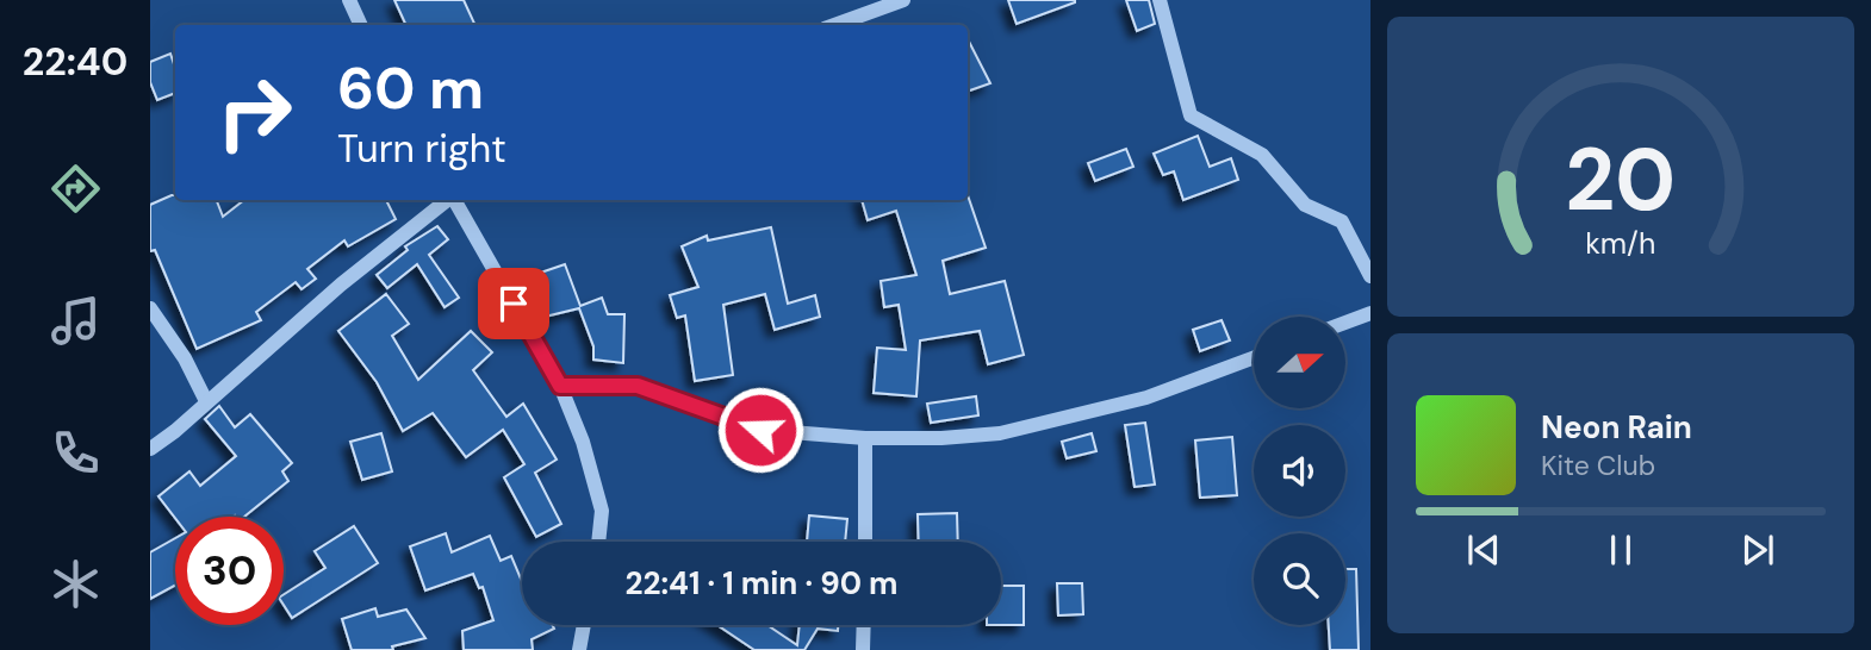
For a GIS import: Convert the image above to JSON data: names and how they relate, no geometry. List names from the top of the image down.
{
  "north": "right",
  "page": {
    "tabs": "22:40",
    "turn": ["60 m", "Turn right"],
    "song": ["Neon Rain", "Kite Club"],
    "limit": "30",
    "trip": "22:41 · 1 min · 90 m",
    "gauge": ["20", "km/h"]
  }
}
